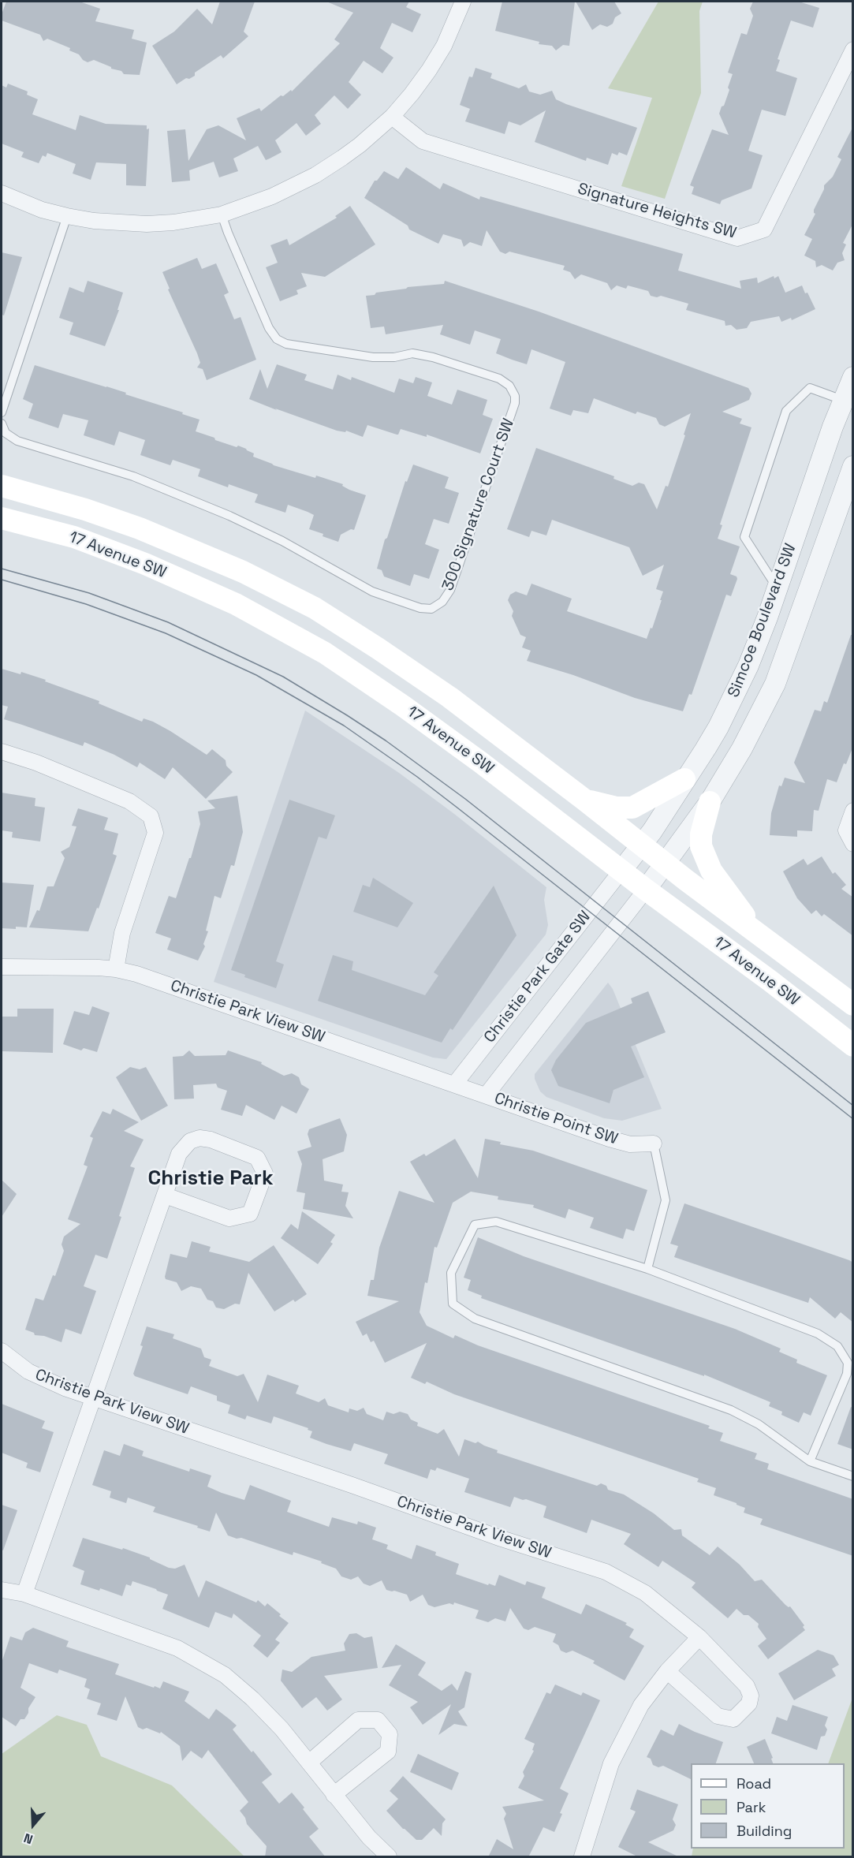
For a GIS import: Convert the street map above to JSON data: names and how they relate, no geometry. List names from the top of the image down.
{
  "streets": {
    "main road": ["17 Avenue SW"],
    "street": [
      "Signature Heights SW",
      "Simcoe Boulevard SW",
      "Christie Park Gate SW",
      "Christie Park View SW",
      "Christie Point SW"
    ],
    "lane": ["300 Signature Court SW"]
  },
  "crossings": [
    ["17 Avenue SW", "Simcoe Boulevard SW"],
    ["17 Avenue SW", "Christie Park Gate SW"],
    ["Simcoe Boulevard SW", "Christie Park Gate SW"],
    ["Christie Park Gate SW", "Christie Park View SW"],
    ["Christie Park Gate SW", "Christie Point SW"],
    ["Christie Park View SW", "Christie Point SW"]
  ],
  "districts": ["Christie Park"],
  "legend": ["Road", "Park", "Building"],
  "north": "bottom"
}
